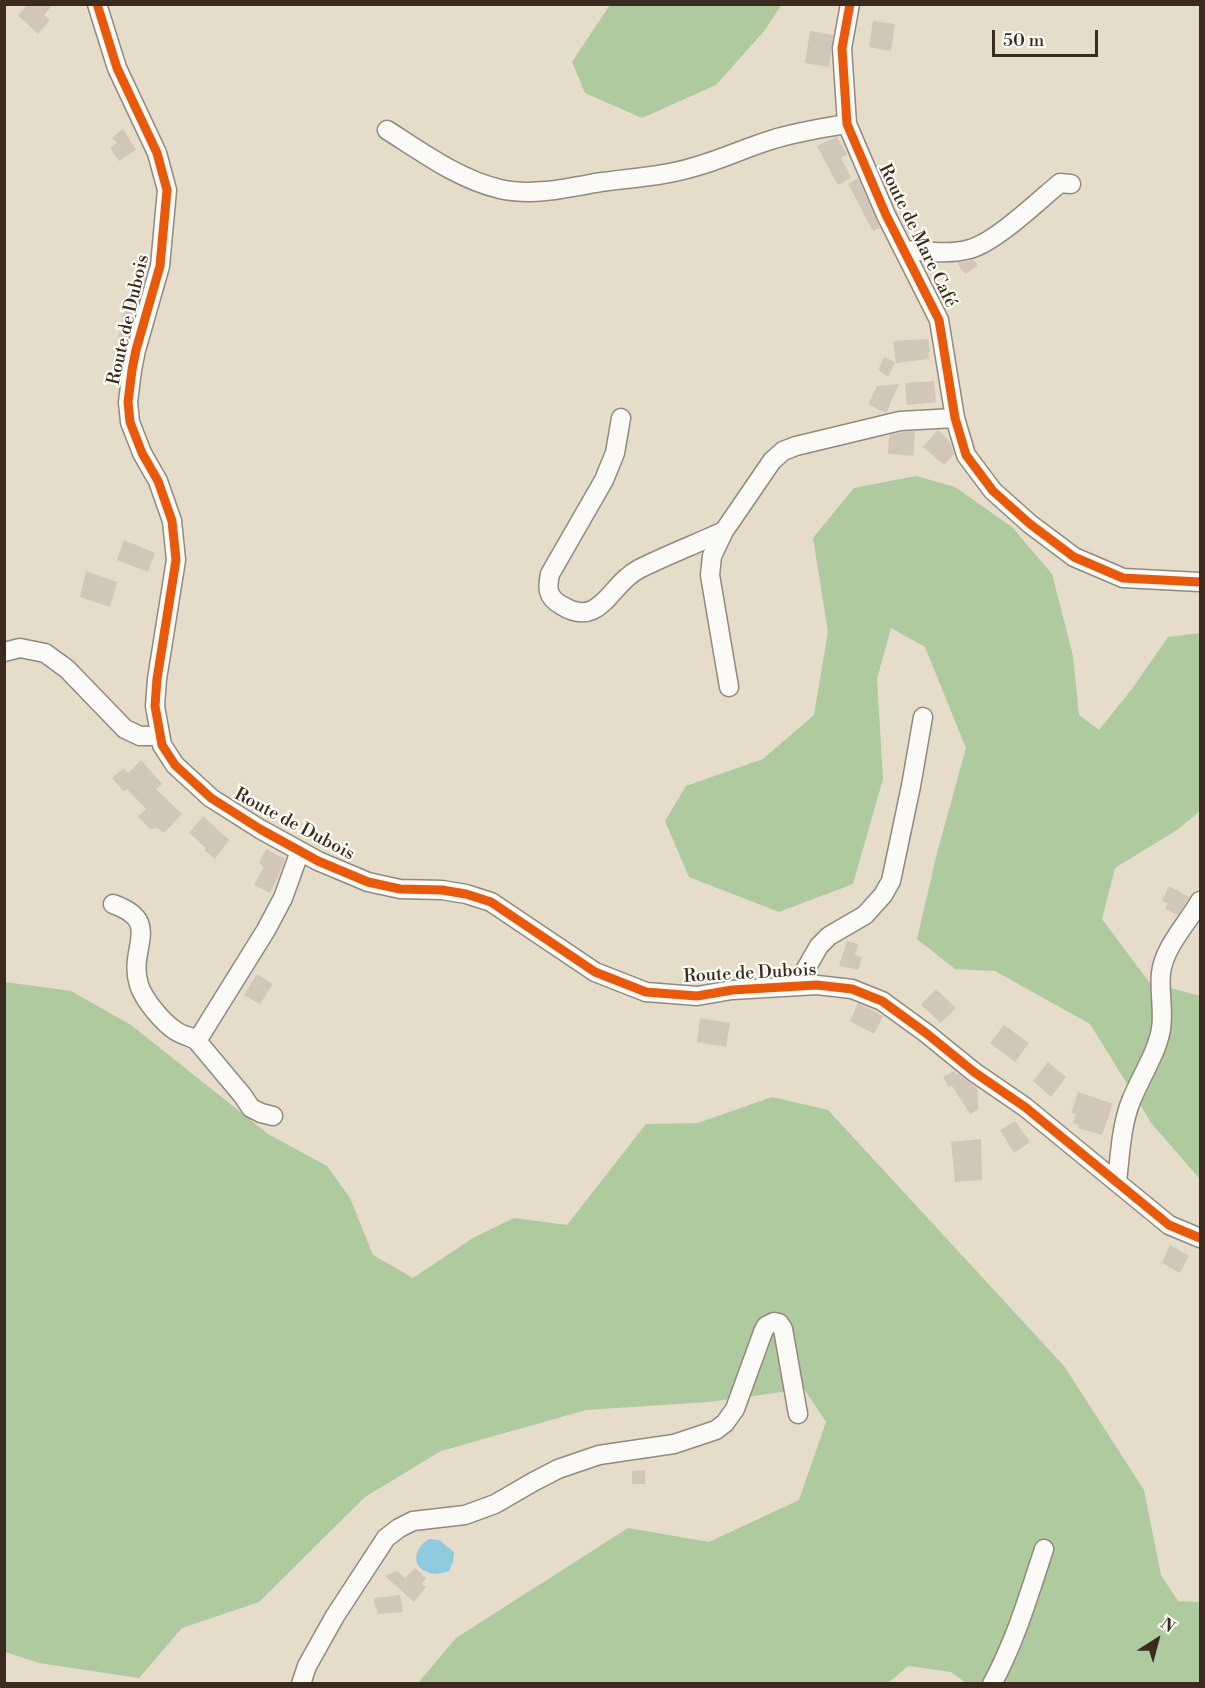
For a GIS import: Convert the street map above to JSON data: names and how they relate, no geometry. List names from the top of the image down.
{
  "streets": {
    "street": ["Route de Mare Café", "Route de Dubois"]
  },
  "scale_bar": "50 m",
  "north": "top right"
}
